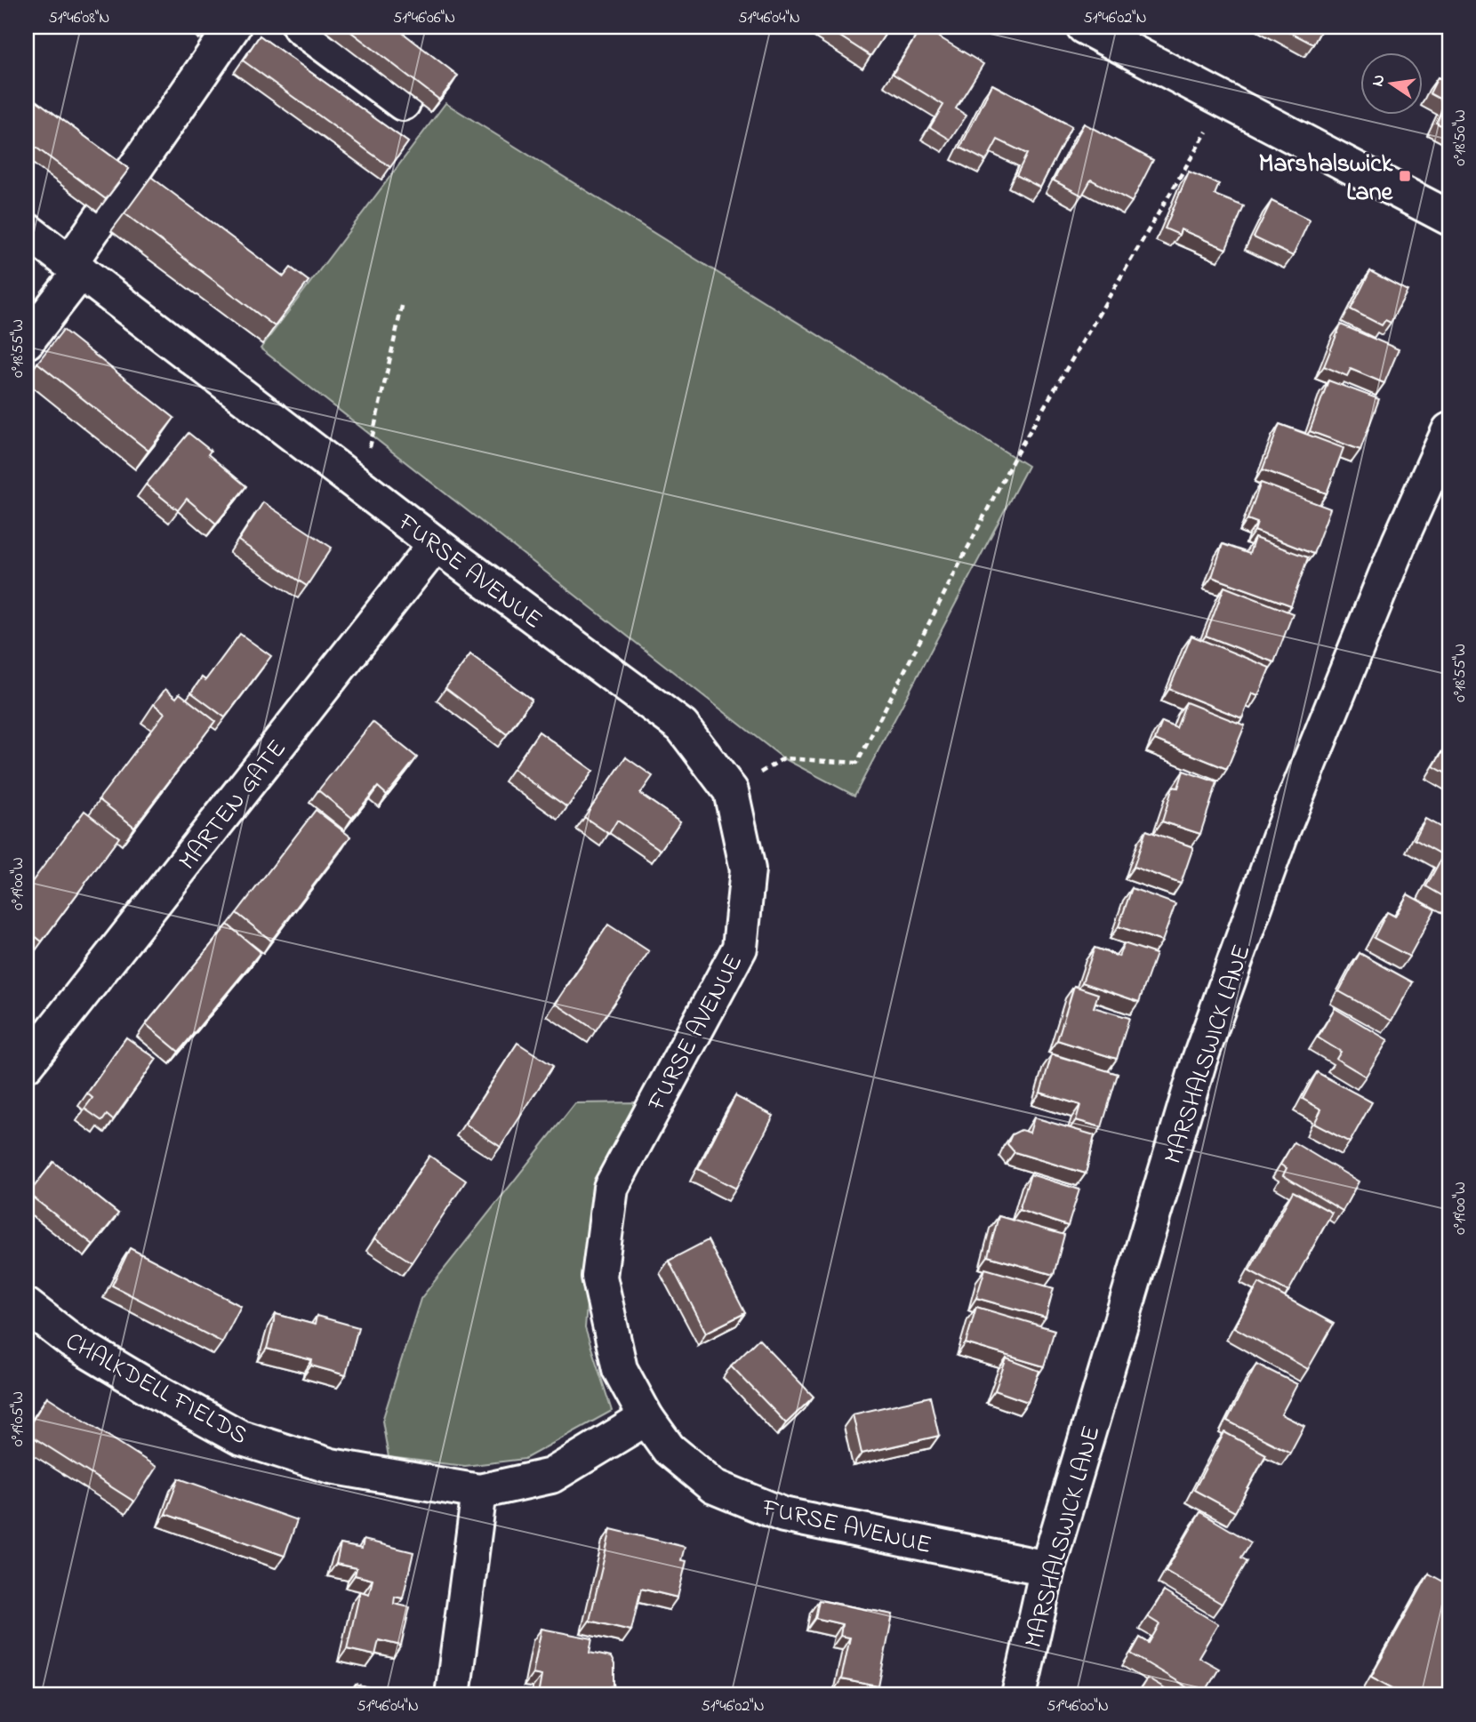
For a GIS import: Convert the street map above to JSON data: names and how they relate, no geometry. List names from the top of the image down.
{
  "streets": {
    "street": [
      "FURSE AVENUE",
      "MARTEN GATE",
      "MARSHALSWICK LANE",
      "CHALKDELL FIELDS"
    ]
  },
  "crossings": [
    ["FURSE AVENUE", "MARTEN GATE"],
    ["FURSE AVENUE", "MARSHALSWICK LANE"],
    ["FURSE AVENUE", "CHALKDELL FIELDS"]
  ],
  "places": {
    "transit": ["Marshalswick Lane"]
  },
  "north": "left",
  "coordinates": [
    "51°46'08\"N",
    "51°46'06\"N",
    "51°46'04\"N",
    "51°46'02\"N",
    "0°18'50\"W",
    "0°18'55\"W",
    "0°19'00\"W",
    "0°19'05\"W",
    "51°46'00\"N"
  ]
}
